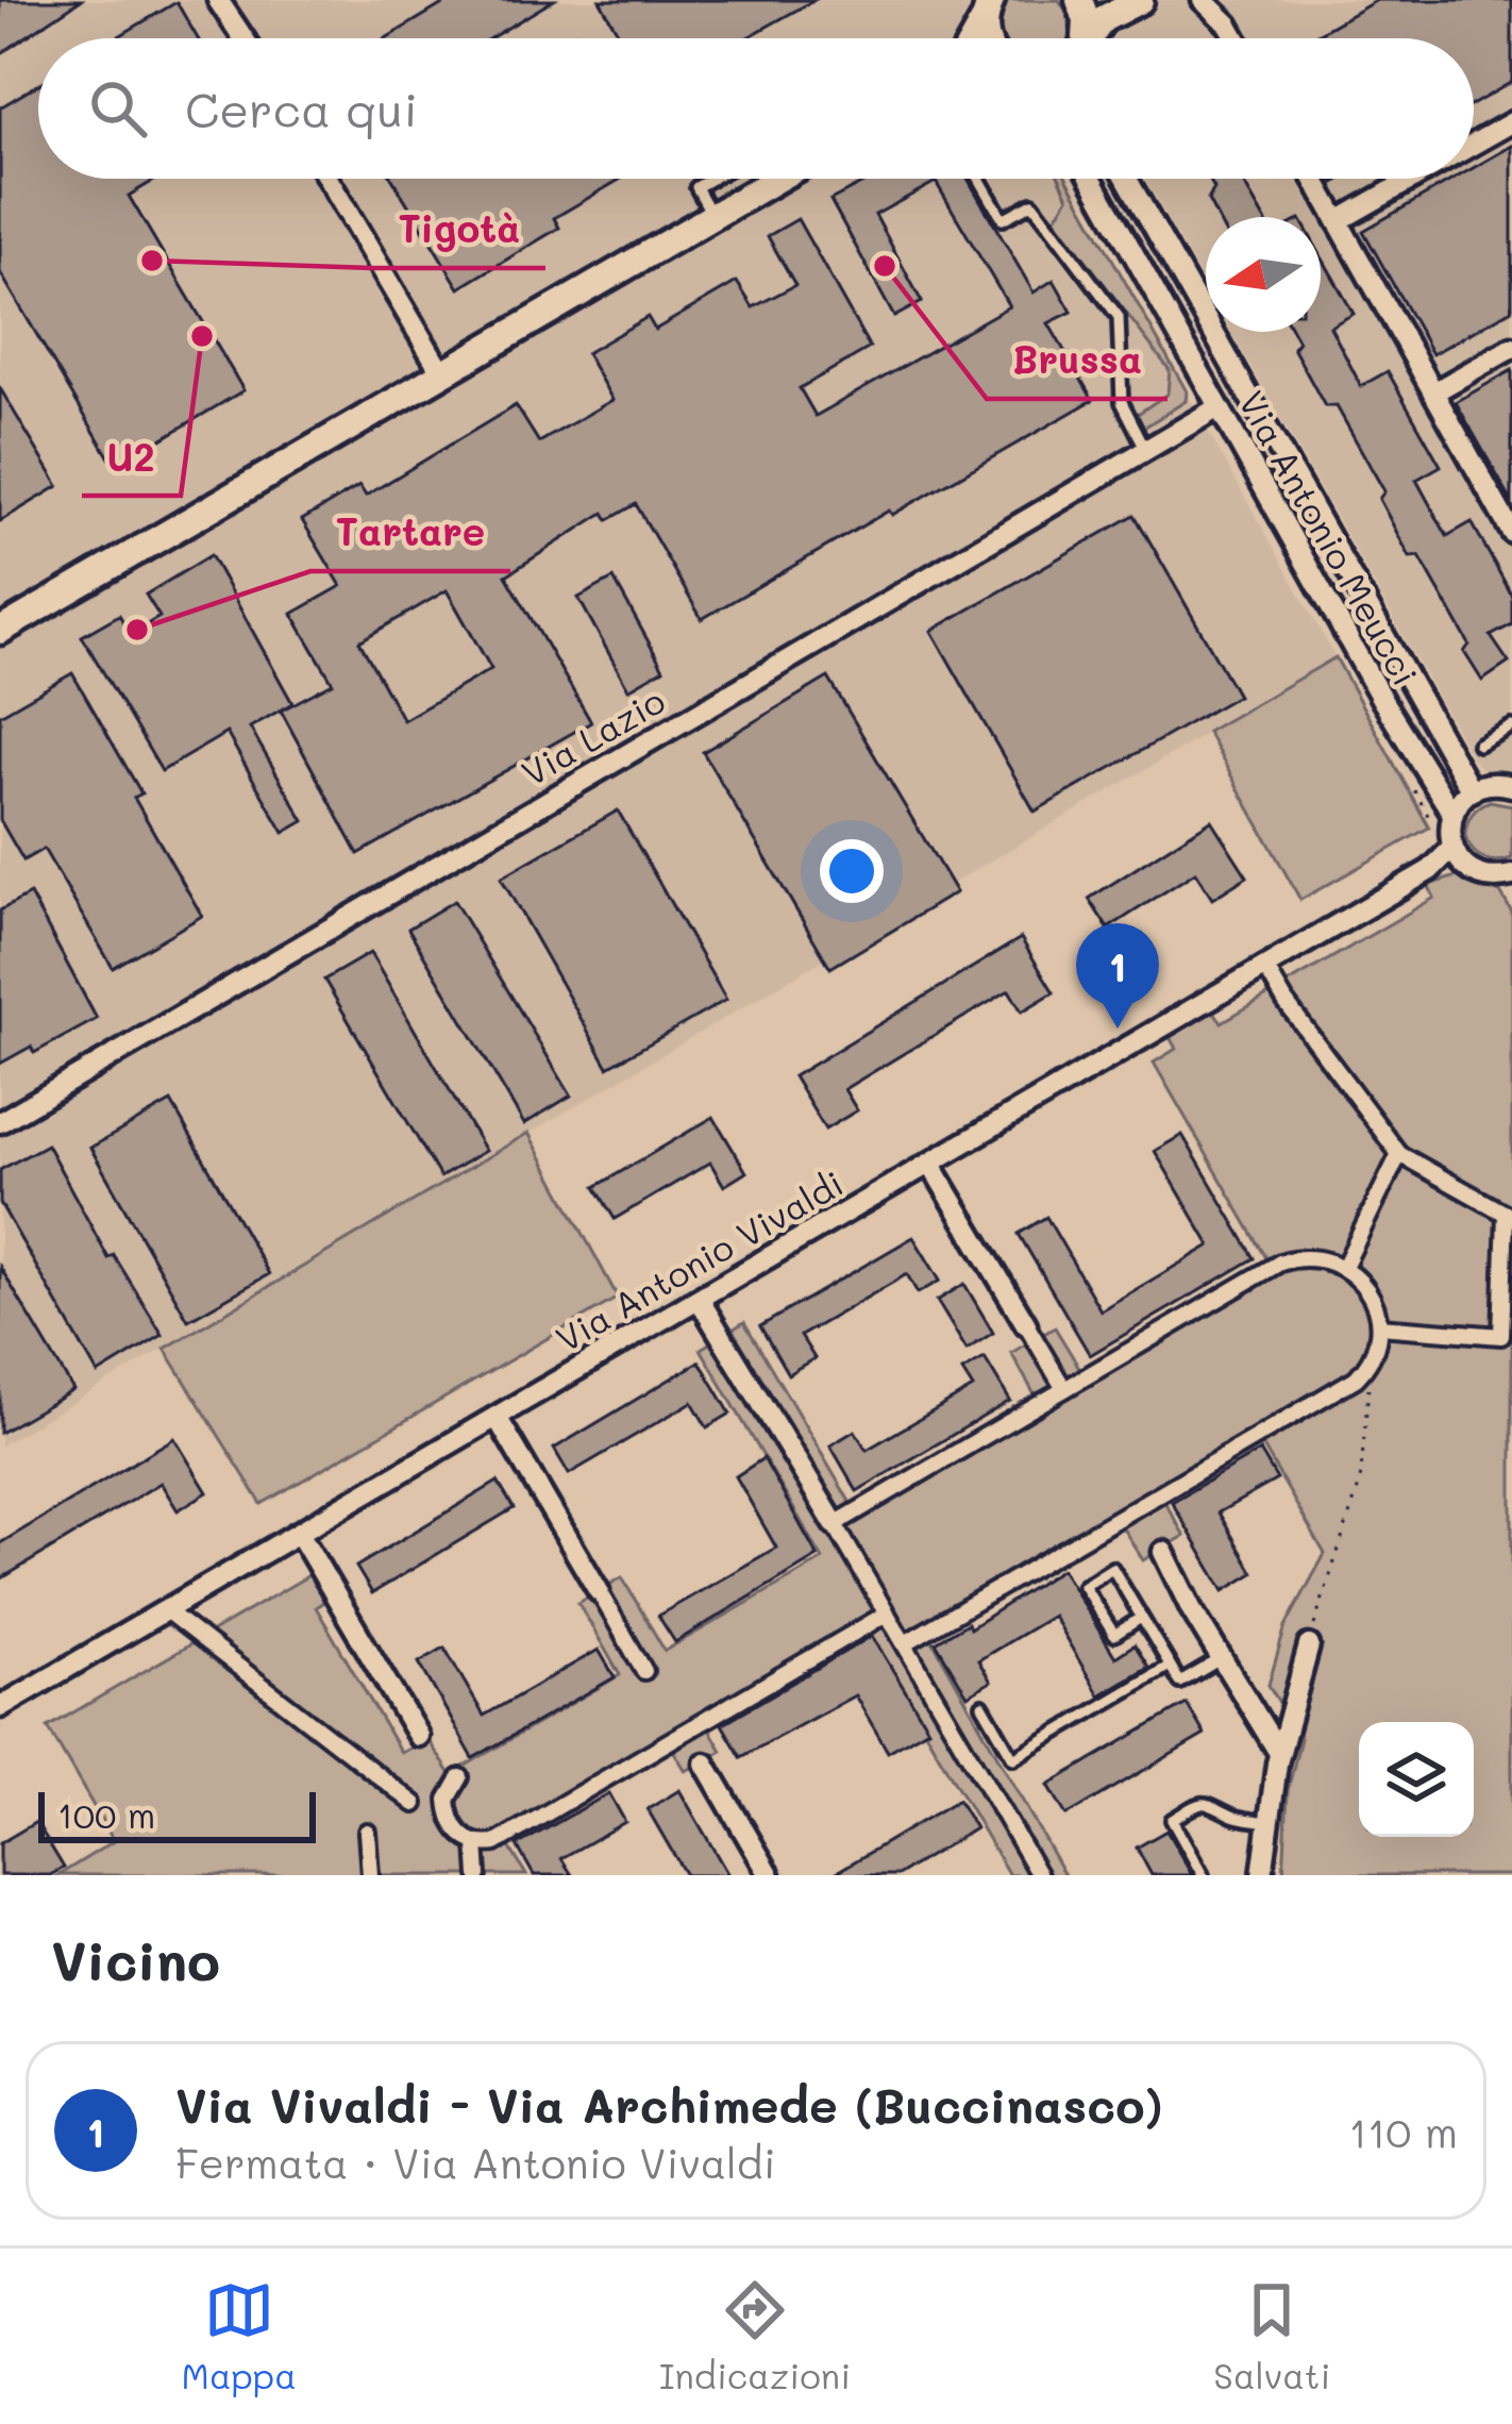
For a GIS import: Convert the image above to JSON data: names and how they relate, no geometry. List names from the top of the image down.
{
  "streets": {
    "street": ["Via Antonio Meucci", "Via Lazio", "Via Antonio Vivaldi"]
  },
  "crossings": [
    ["Via Antonio Meucci", "Via Lazio"]
  ],
  "places": [
    "Tigotà",
    "Brussa",
    "U2",
    "Tartare"
  ],
  "scale_bar": "100 m",
  "north": "left",
  "page": {
    "search": "Cerca qui",
    "pins": "1",
    "scale": "100 m",
    "heading": "Vicino",
    "list": [
      {
        "mark": "1",
        "name": "Via Vivaldi - Via Archimede (Buccinasco)",
        "note": "Fermata · Via Antonio Vivaldi",
        "value": "110 m"
      }
    ],
    "nav": ["Mappa", "Indicazioni", "Salvati"]
  }
}
